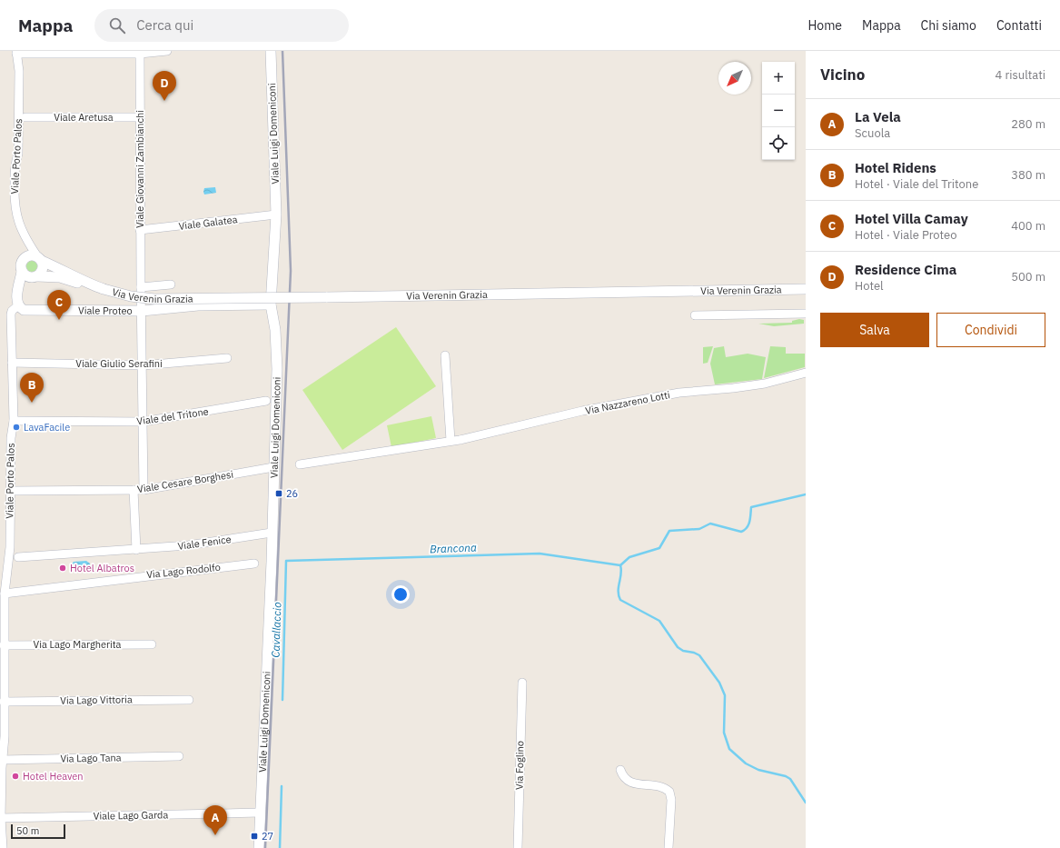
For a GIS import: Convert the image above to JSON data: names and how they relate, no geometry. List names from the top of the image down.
{
  "streets": {
    "street": [
      "Viale Aretusa",
      "Viale Luigi Domeniconi",
      "Viale Porto Palos",
      "Viale Giovanni Zambianchi",
      "Viale Galatea",
      "Via Verenin Grazia",
      "Viale Proteo",
      "Viale Giulio Serafini",
      "Via Nazzareno Lotti",
      "Viale del Tritone",
      "Viale Cesare Borghesi",
      "Viale Fenice",
      "Via Lago Rodolfo",
      "Via Lago Margherita",
      "Via Lago Vittoria",
      "Via Lago Tana",
      "Via Foglino",
      "Viale Lago Garda"
    ]
  },
  "crossings": [
    ["Viale Aretusa", "Viale Giovanni Zambianchi"],
    ["Viale Luigi Domeniconi", "Viale Galatea"],
    ["Viale Luigi Domeniconi", "Viale Proteo"],
    ["Viale Luigi Domeniconi", "Viale Cesare Borghesi"],
    ["Viale Luigi Domeniconi", "Viale Fenice"],
    ["Viale Luigi Domeniconi", "Viale Lago Garda"],
    ["Viale Porto Palos", "Via Verenin Grazia"],
    ["Viale Porto Palos", "Viale Proteo"],
    ["Viale Porto Palos", "Viale Giulio Serafini"],
    ["Viale Porto Palos", "Viale del Tritone"],
    ["Viale Porto Palos", "Viale Cesare Borghesi"],
    ["Viale Porto Palos", "Via Lago Rodolfo"],
    ["Viale Porto Palos", "Via Lago Margherita"],
    ["Viale Porto Palos", "Via Lago Vittoria"],
    ["Viale Porto Palos", "Via Lago Tana"],
    ["Viale Porto Palos", "Viale Lago Garda"],
    ["Viale Giovanni Zambianchi", "Viale Galatea"],
    ["Viale Giovanni Zambianchi", "Viale Proteo"],
    ["Viale Giovanni Zambianchi", "Viale Giulio Serafini"],
    ["Viale Giovanni Zambianchi", "Viale del Tritone"],
    ["Viale Giovanni Zambianchi", "Viale Cesare Borghesi"]
  ],
  "water": ["Brancona", "Cavallaccio"],
  "places": {
    "other": ["LavaFacile", "Hotel Albatros", "Hotel Heaven"],
    "transit": ["26", "27"]
  },
  "scale_bar": "50 m",
  "north": "bottom left",
  "page": {
    "header": "Mappa",
    "search": "Cerca qui",
    "nav": [
      "Home",
      "Mappa",
      "Chi siamo",
      "Contatti"
    ],
    "heading": ["Vicino", "4 risultati"],
    "map_buttons": ["+", "−"],
    "pins": [
      "D",
      "C",
      "B",
      "A"
    ],
    "list": [
      {
        "mark": "A",
        "name": "La Vela",
        "note": "Scuola",
        "value": "280 m"
      },
      {
        "mark": "B",
        "name": "Hotel Ridens",
        "note": "Hotel · Viale del Tritone",
        "value": "380 m"
      },
      {
        "mark": "C",
        "name": "Hotel Villa Camay",
        "note": "Hotel · Viale Proteo",
        "value": "400 m"
      },
      {
        "mark": "D",
        "name": "Residence Cima",
        "note": "Hotel",
        "value": "500 m"
      }
    ],
    "buttons": ["Salva", "Condividi"],
    "scale": "50 m"
  }
}
